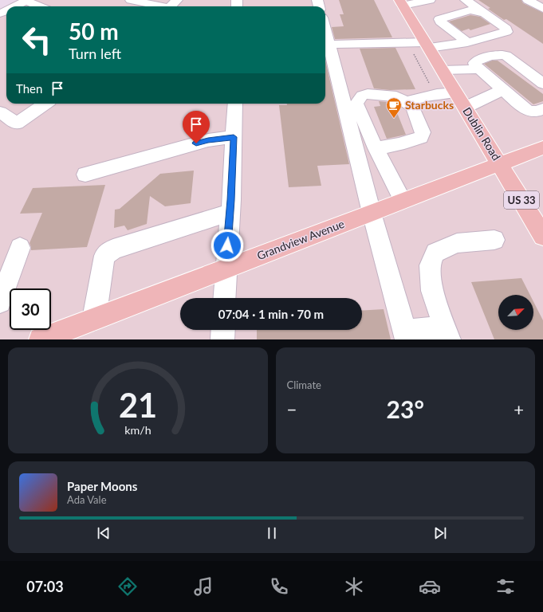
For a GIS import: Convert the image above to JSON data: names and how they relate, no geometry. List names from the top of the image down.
{
  "streets": {
    "main road": ["Dublin Road", "US 33", "Grandview Avenue"]
  },
  "crossings": [
    ["Dublin Road", "Grandview Avenue"]
  ],
  "places": {
    "cafe": ["Starbucks"]
  },
  "north": "top right",
  "page": {
    "turn": ["50 m", "Turn left"],
    "then": "Then",
    "limit": "30",
    "trip": "07:04 · 1 min · 70 m",
    "tile": "Climate",
    "heat": ["−", "23°", "+"],
    "song": ["Paper Moons", "Ada Vale"],
    "tabs": "07:03",
    "gauge": ["21", "km/h"]
  }
}
